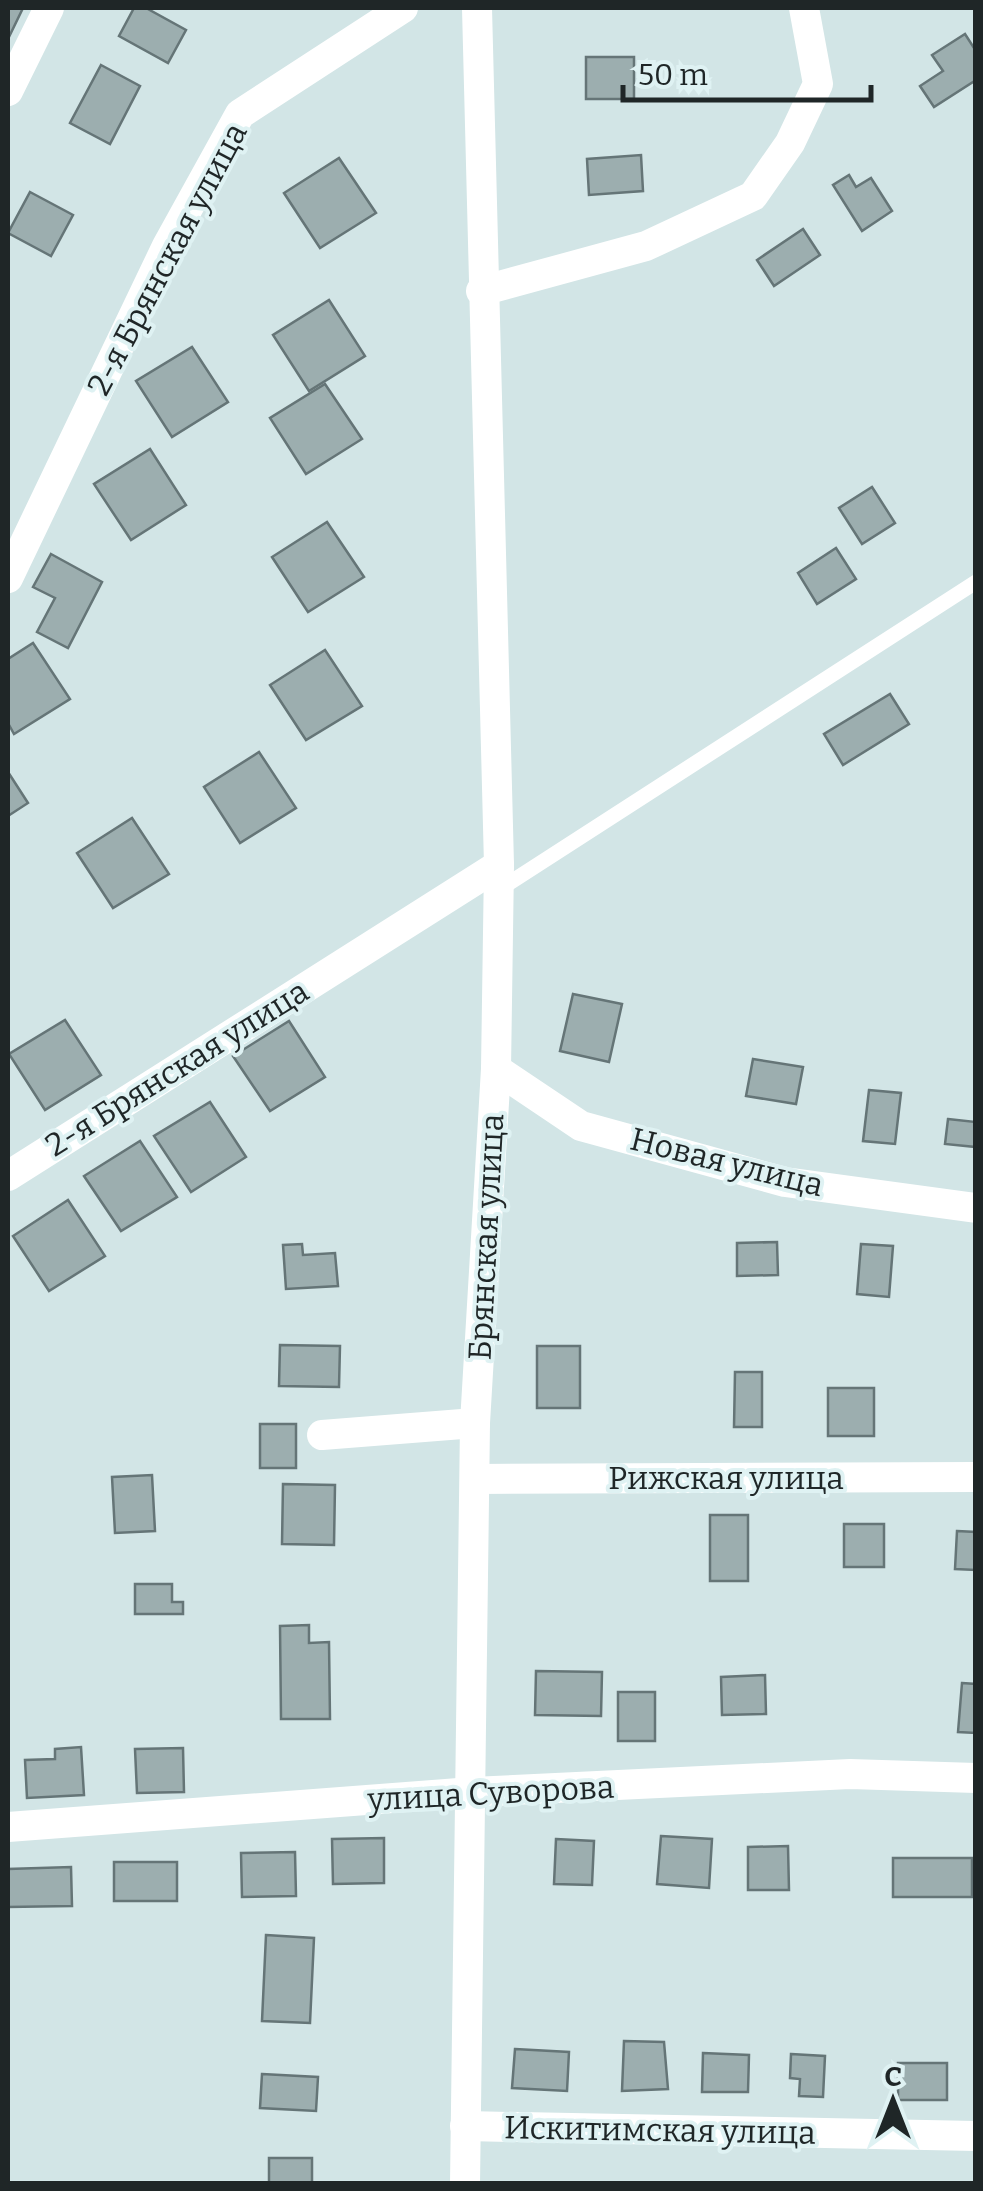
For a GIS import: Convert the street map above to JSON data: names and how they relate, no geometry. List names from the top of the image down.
{
  "streets": {
    "street": [
      "2-я Брянская улица",
      "Новая улица",
      "Брянская улица",
      "Рижская улица",
      "улица Суворова",
      "Искитимская улица"
    ]
  },
  "crossings": [
    ["2-я Брянская улица", "Брянская улица"],
    ["Новая улица", "Брянская улица"],
    ["Брянская улица", "Рижская улица"],
    ["Брянская улица", "улица Суворова"],
    ["Брянская улица", "Искитимская улица"]
  ],
  "scale_bar": "50 m",
  "north": "top"
}
